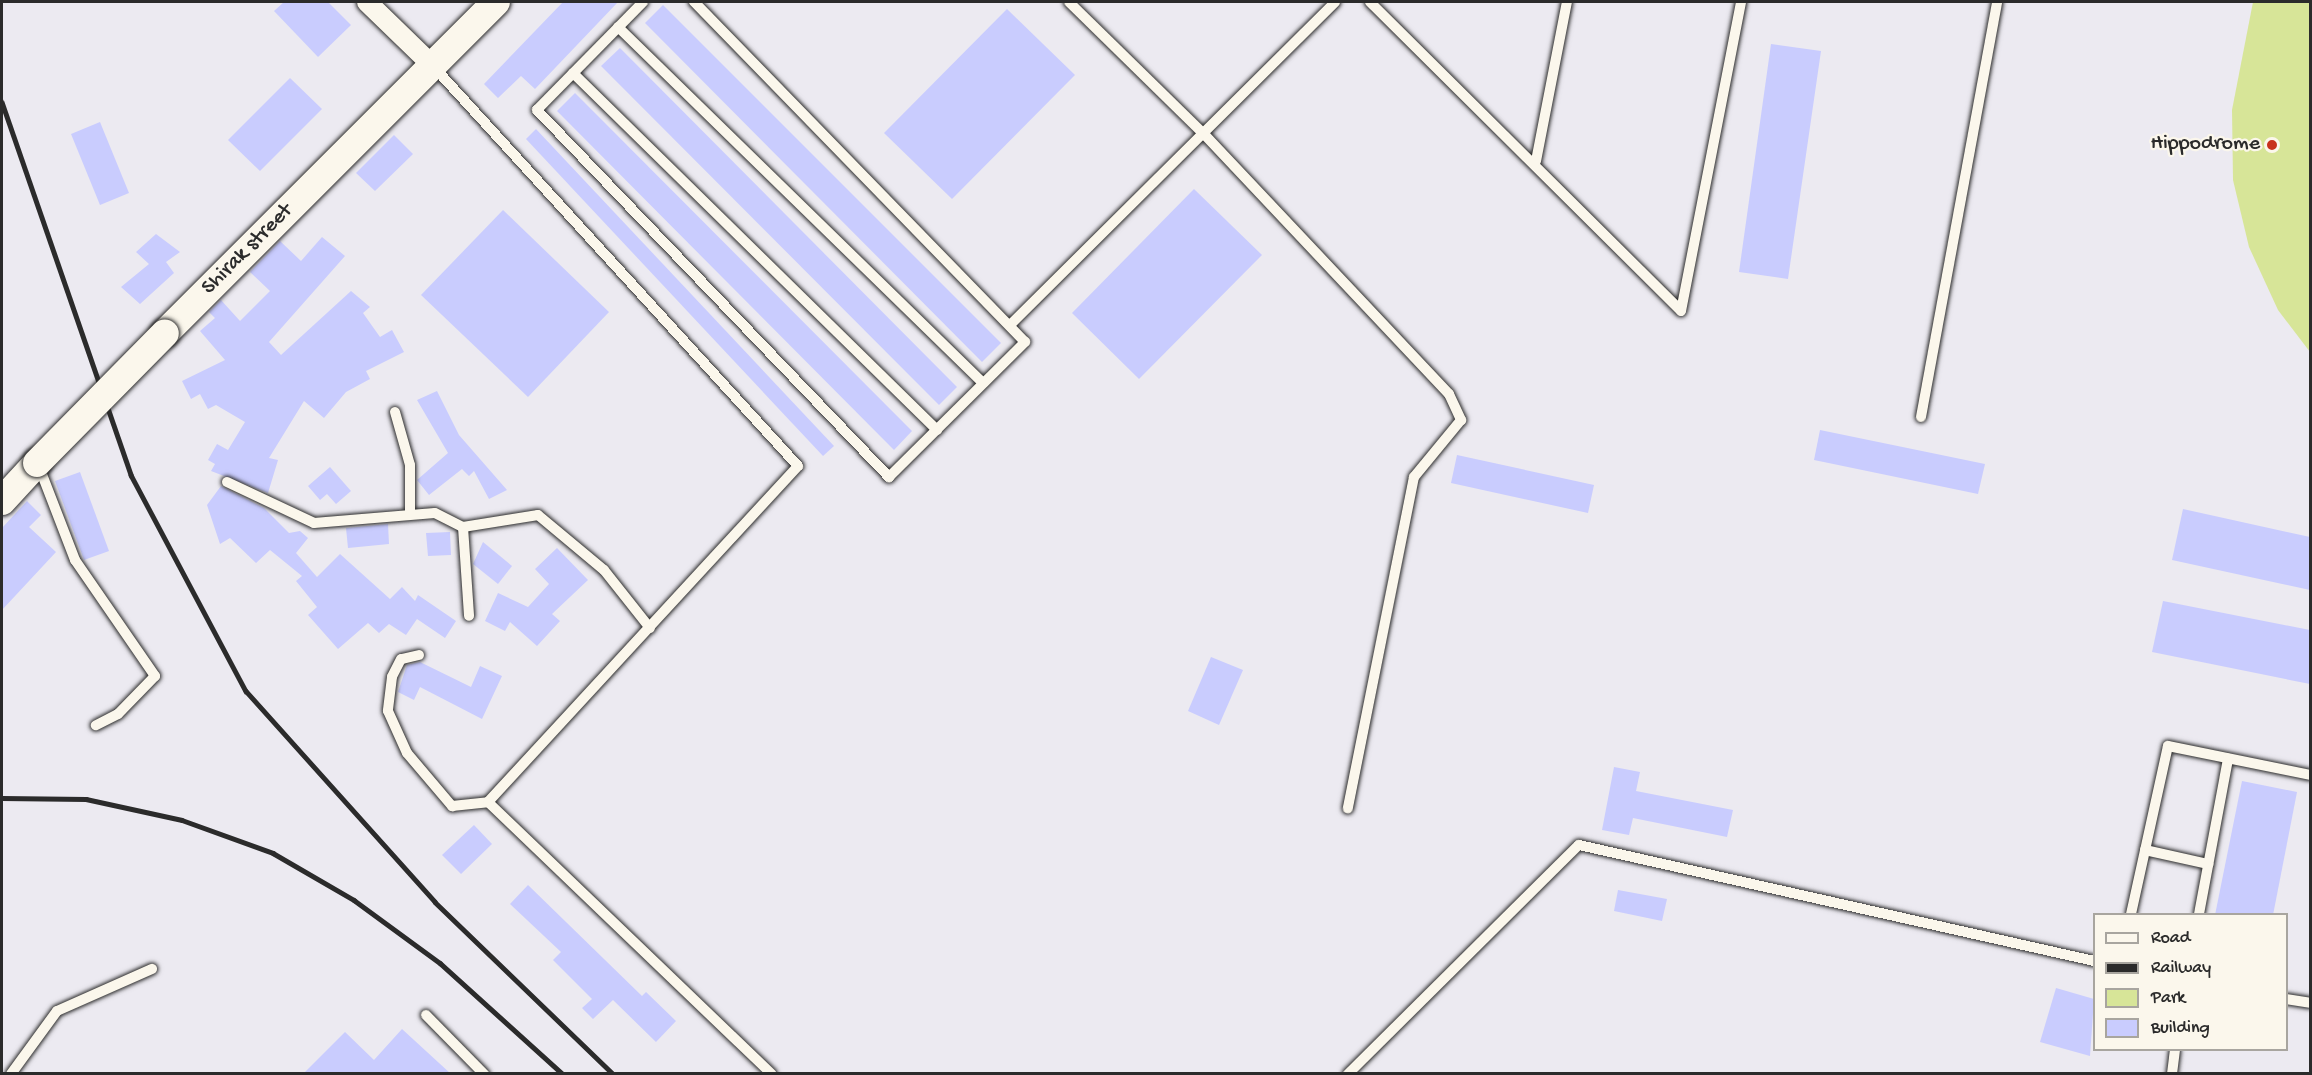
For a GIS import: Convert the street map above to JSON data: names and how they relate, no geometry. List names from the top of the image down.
{
  "streets": {
    "main road": ["Shirak street"]
  },
  "places": ["Hippodrome"],
  "legend": [
    "Road",
    "Railway",
    "Park",
    "Building"
  ]
}
